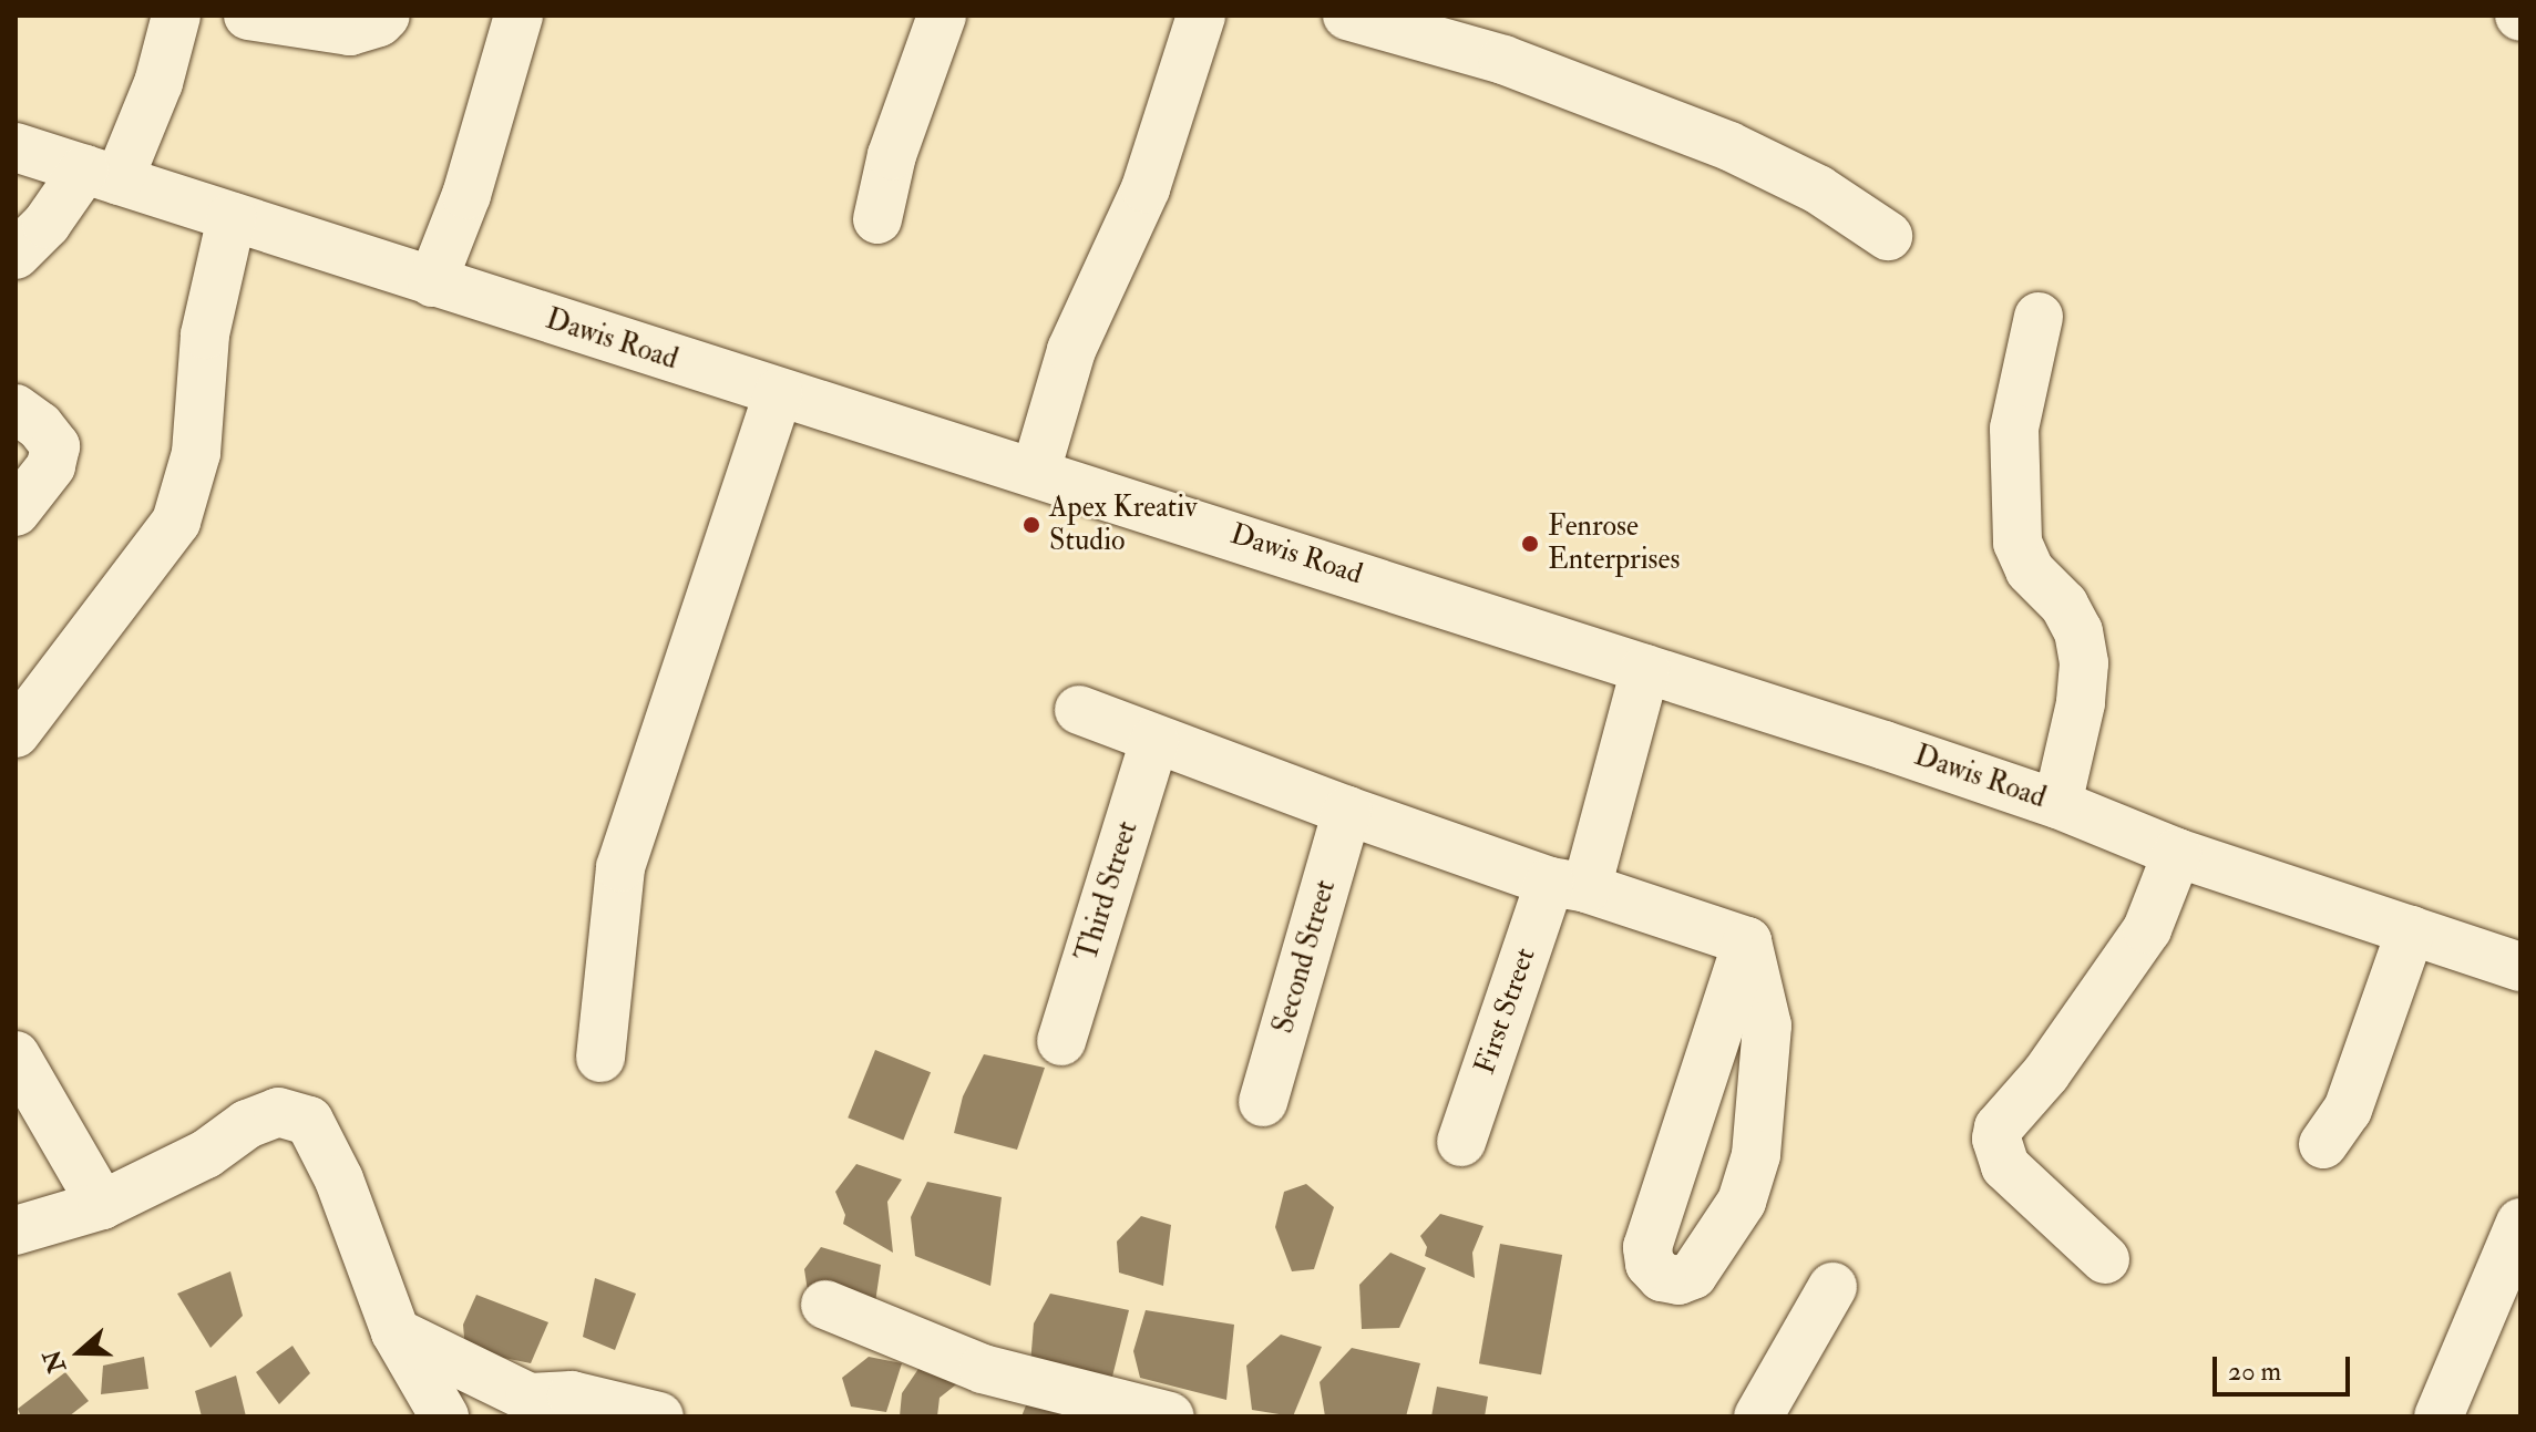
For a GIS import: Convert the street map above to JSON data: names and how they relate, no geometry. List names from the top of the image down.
{
  "streets": {
    "street": [
      "Dawis Road",
      "Third Street",
      "Second Street",
      "First Street"
    ]
  },
  "crossings": [
    ["Dawis Road", "First Street"]
  ],
  "places": ["Apex Kreativ Studio", "Fenrose Enterprises"],
  "scale_bar": "20 m",
  "north": "left"
}
